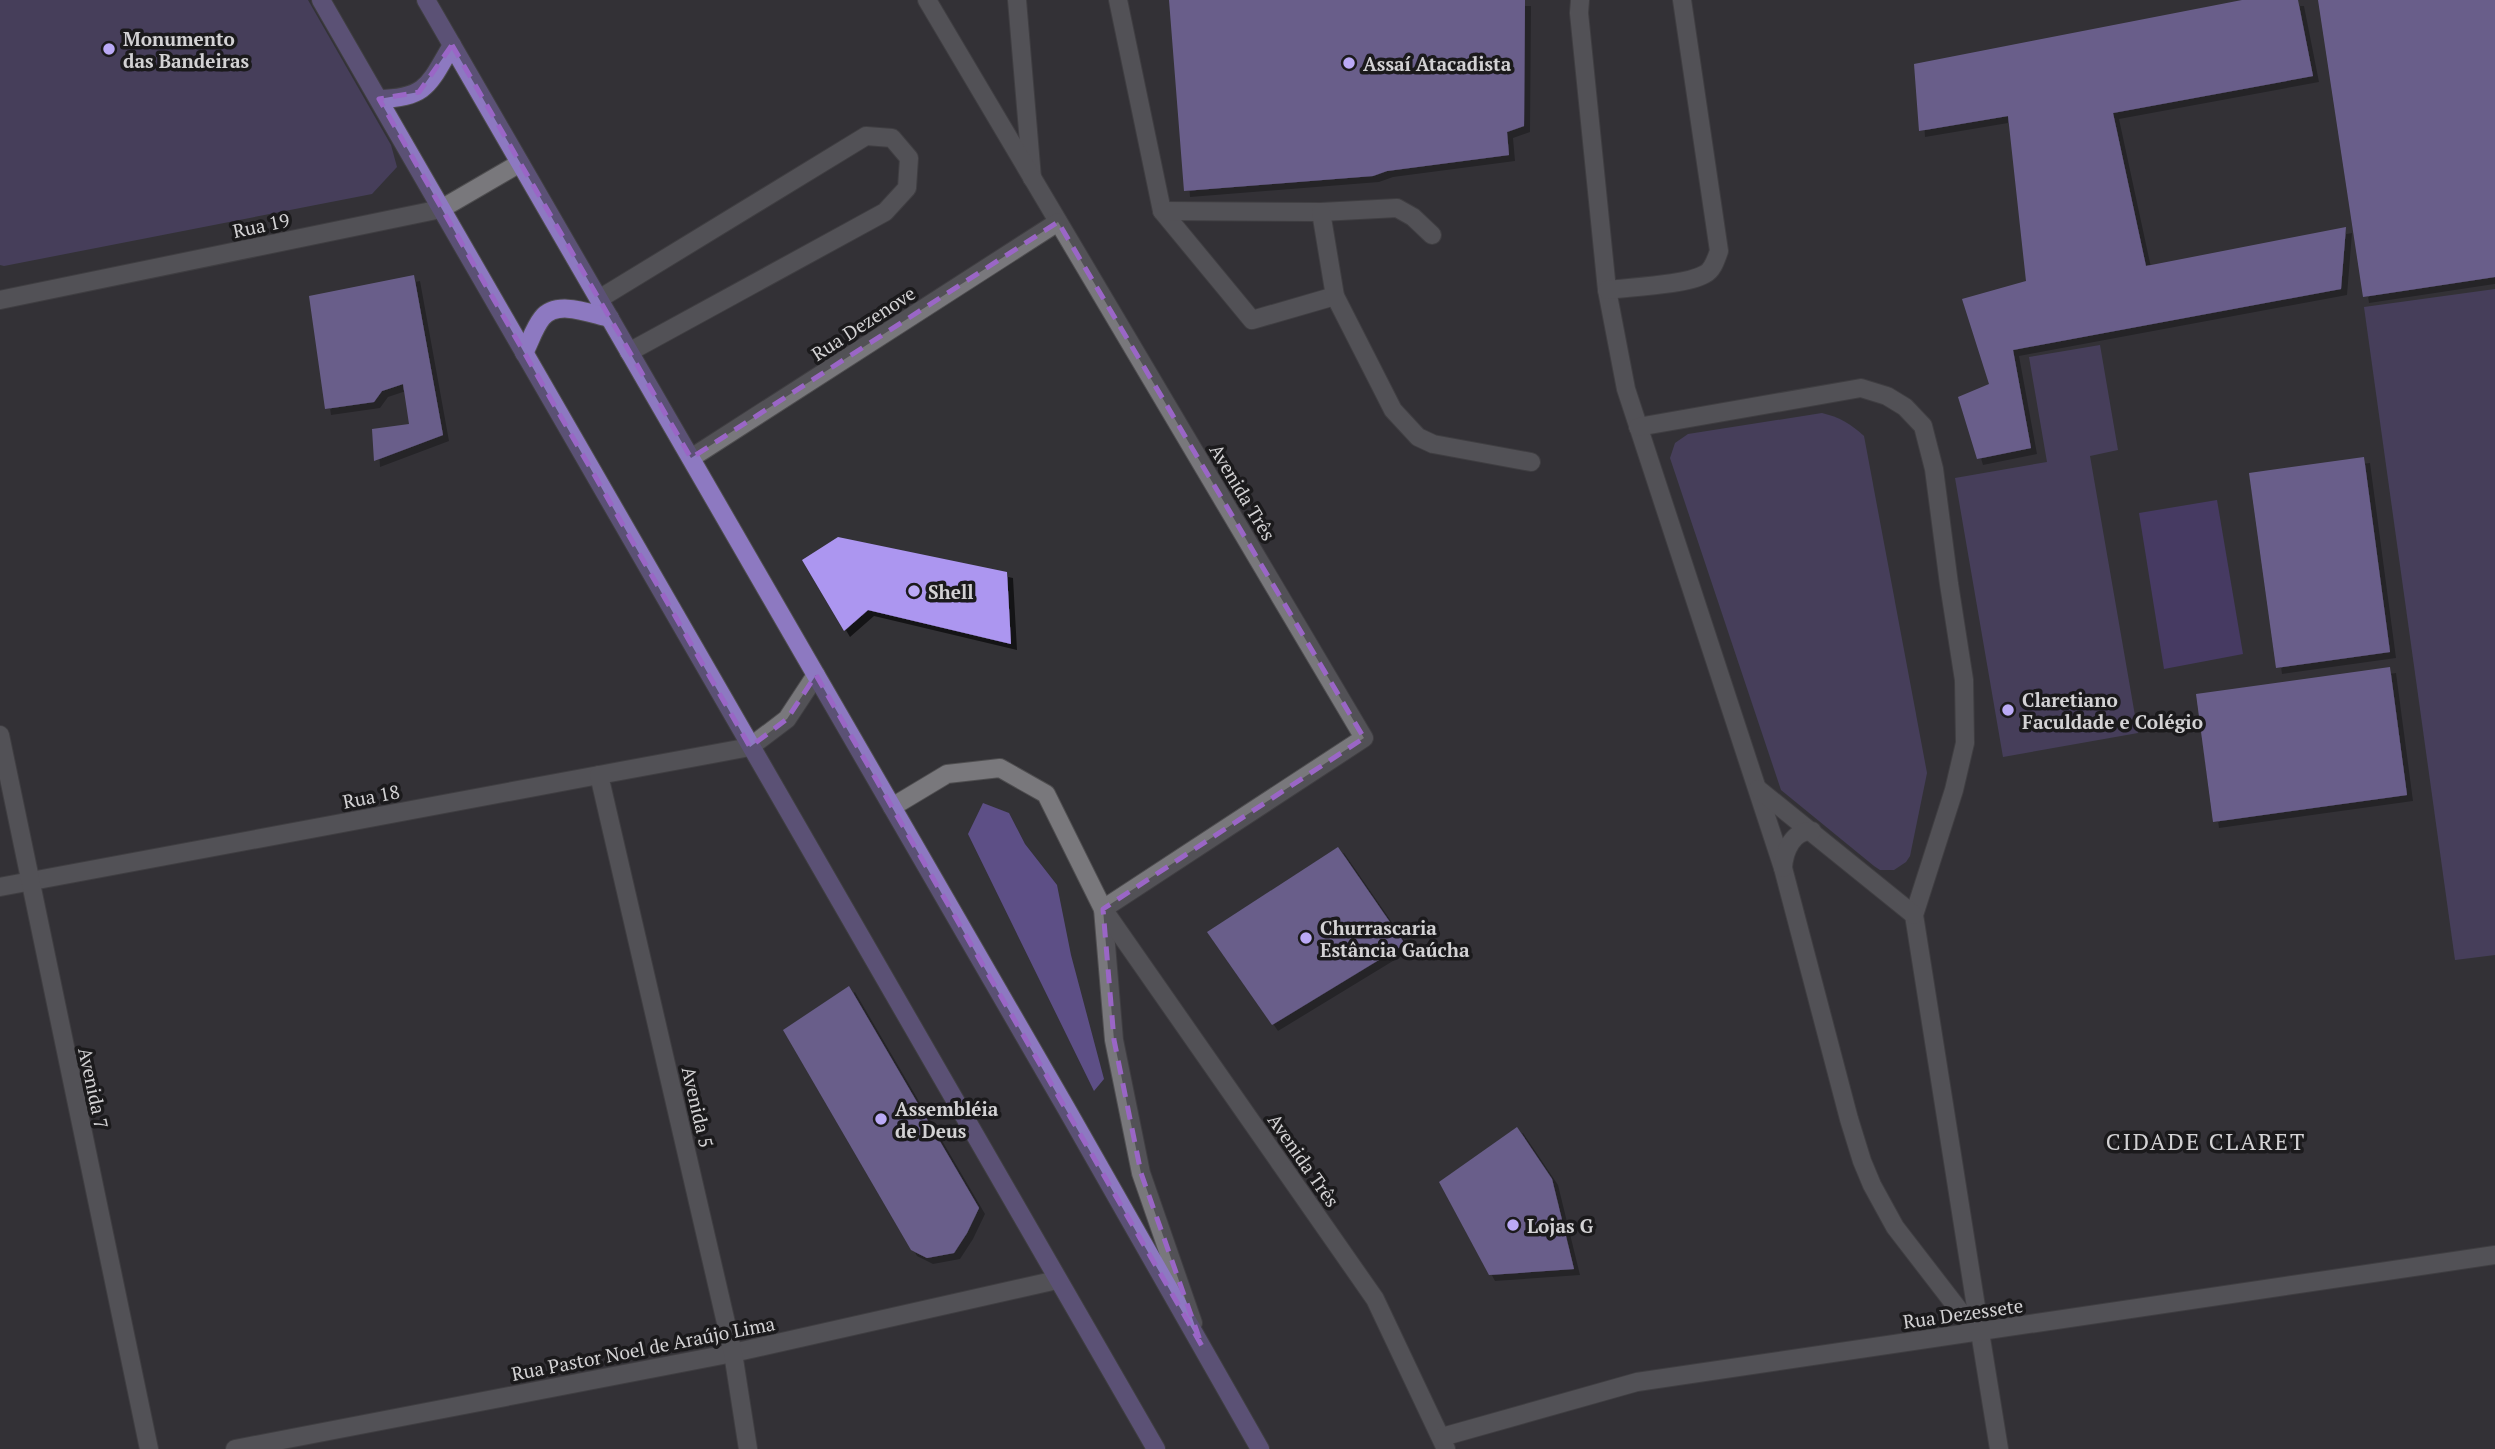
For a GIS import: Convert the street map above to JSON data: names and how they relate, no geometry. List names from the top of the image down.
{
  "streets": {
    "street": [
      "Rua 19",
      "Rua Dezenove",
      "Avenida Três",
      "Rua 18",
      "Avenida 7",
      "Avenida 5",
      "Rua Dezessete",
      "Rua Pastor Noel de Araújo Lima"
    ]
  },
  "crossings": [
    ["Rua Dezenove", "Avenida Três"],
    ["Avenida Três", "Rua Dezessete"],
    ["Rua 18", "Avenida 7"],
    ["Rua 18", "Avenida 5"],
    ["Avenida 5", "Rua Pastor Noel de Araújo Lima"]
  ],
  "districts": ["CIDADE CLARET"],
  "places": [
    "Monumento das Bandeiras",
    "Assaí Atacadista",
    "Shell",
    "Claretiano Faculdade e Colégio",
    "Churrascaria Estância Gaúcha",
    "Assembléia de Deus",
    "Lojas G"
  ]
}
